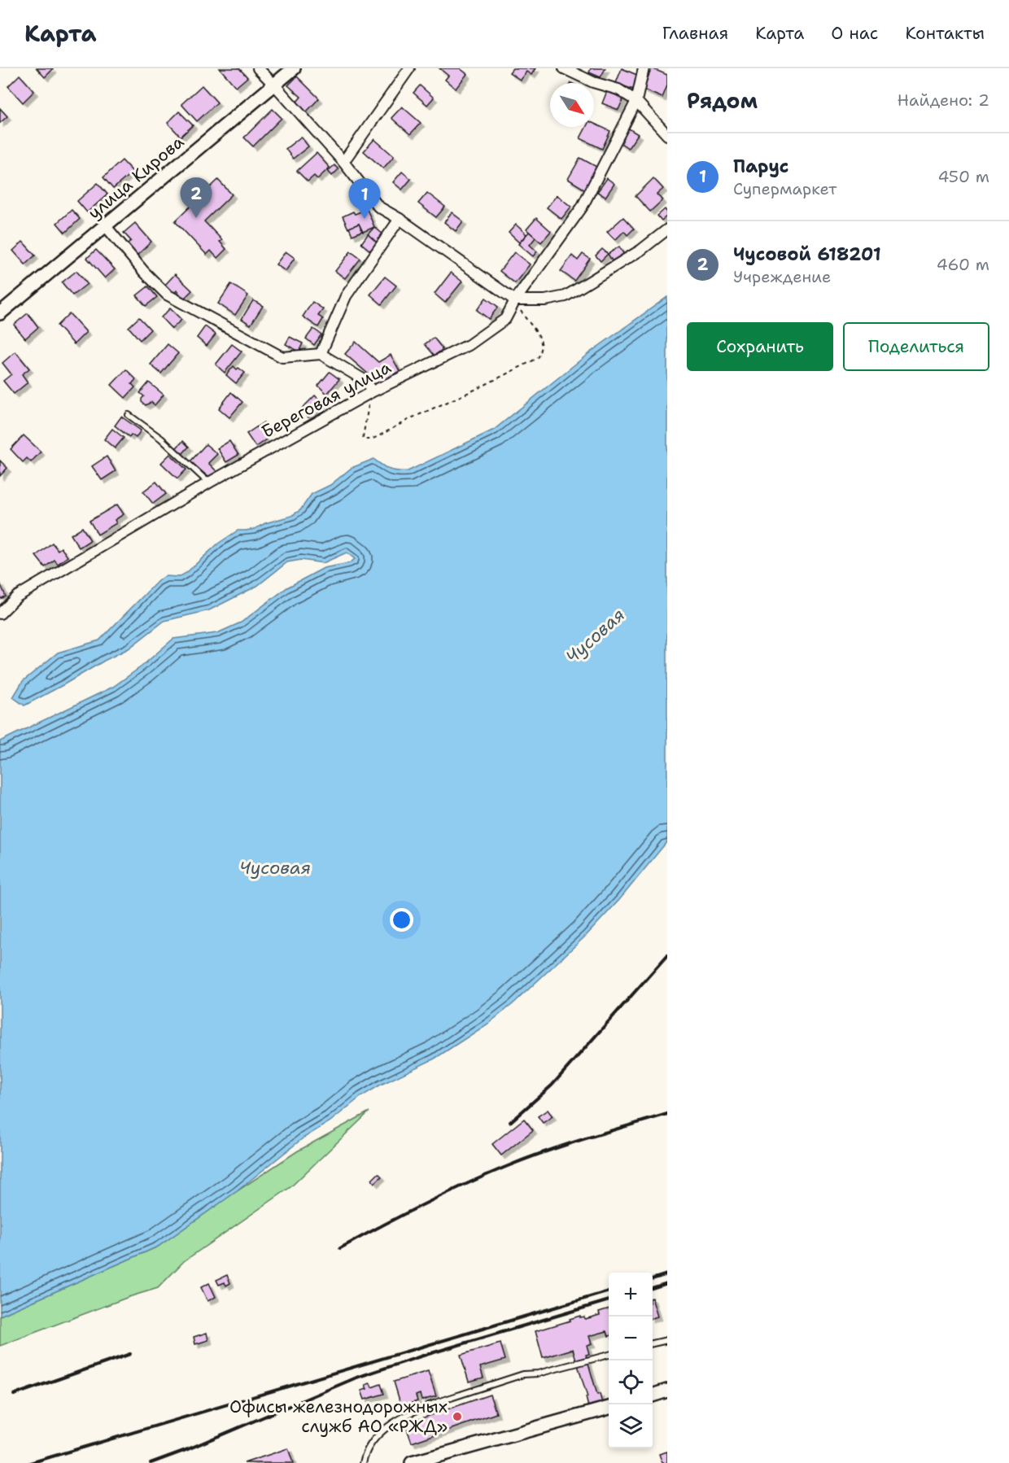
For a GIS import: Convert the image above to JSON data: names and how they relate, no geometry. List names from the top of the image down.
{
  "streets": {
    "street": ["улица Кирова", "Береговая улица"]
  },
  "water": ["Чусовая"],
  "places": ["Офисы железнодорожных служб АО «РЖД»"],
  "north": "bottom right",
  "page": {
    "header": "Карта",
    "nav": [
      "Главная",
      "Карта",
      "О нас",
      "Контакты"
    ],
    "heading": ["Рядом", "Найдено: 2"],
    "list": [
      {
        "mark": "1",
        "name": "Парус",
        "note": "Супермаркет",
        "value": "450 m"
      },
      {
        "mark": "2",
        "name": "Чусовой 618201",
        "note": "Учреждение",
        "value": "460 m"
      }
    ],
    "pins": ["2", "1"],
    "buttons": ["Сохранить", "Поделиться"],
    "map_buttons": ["+", "−"]
  }
}
